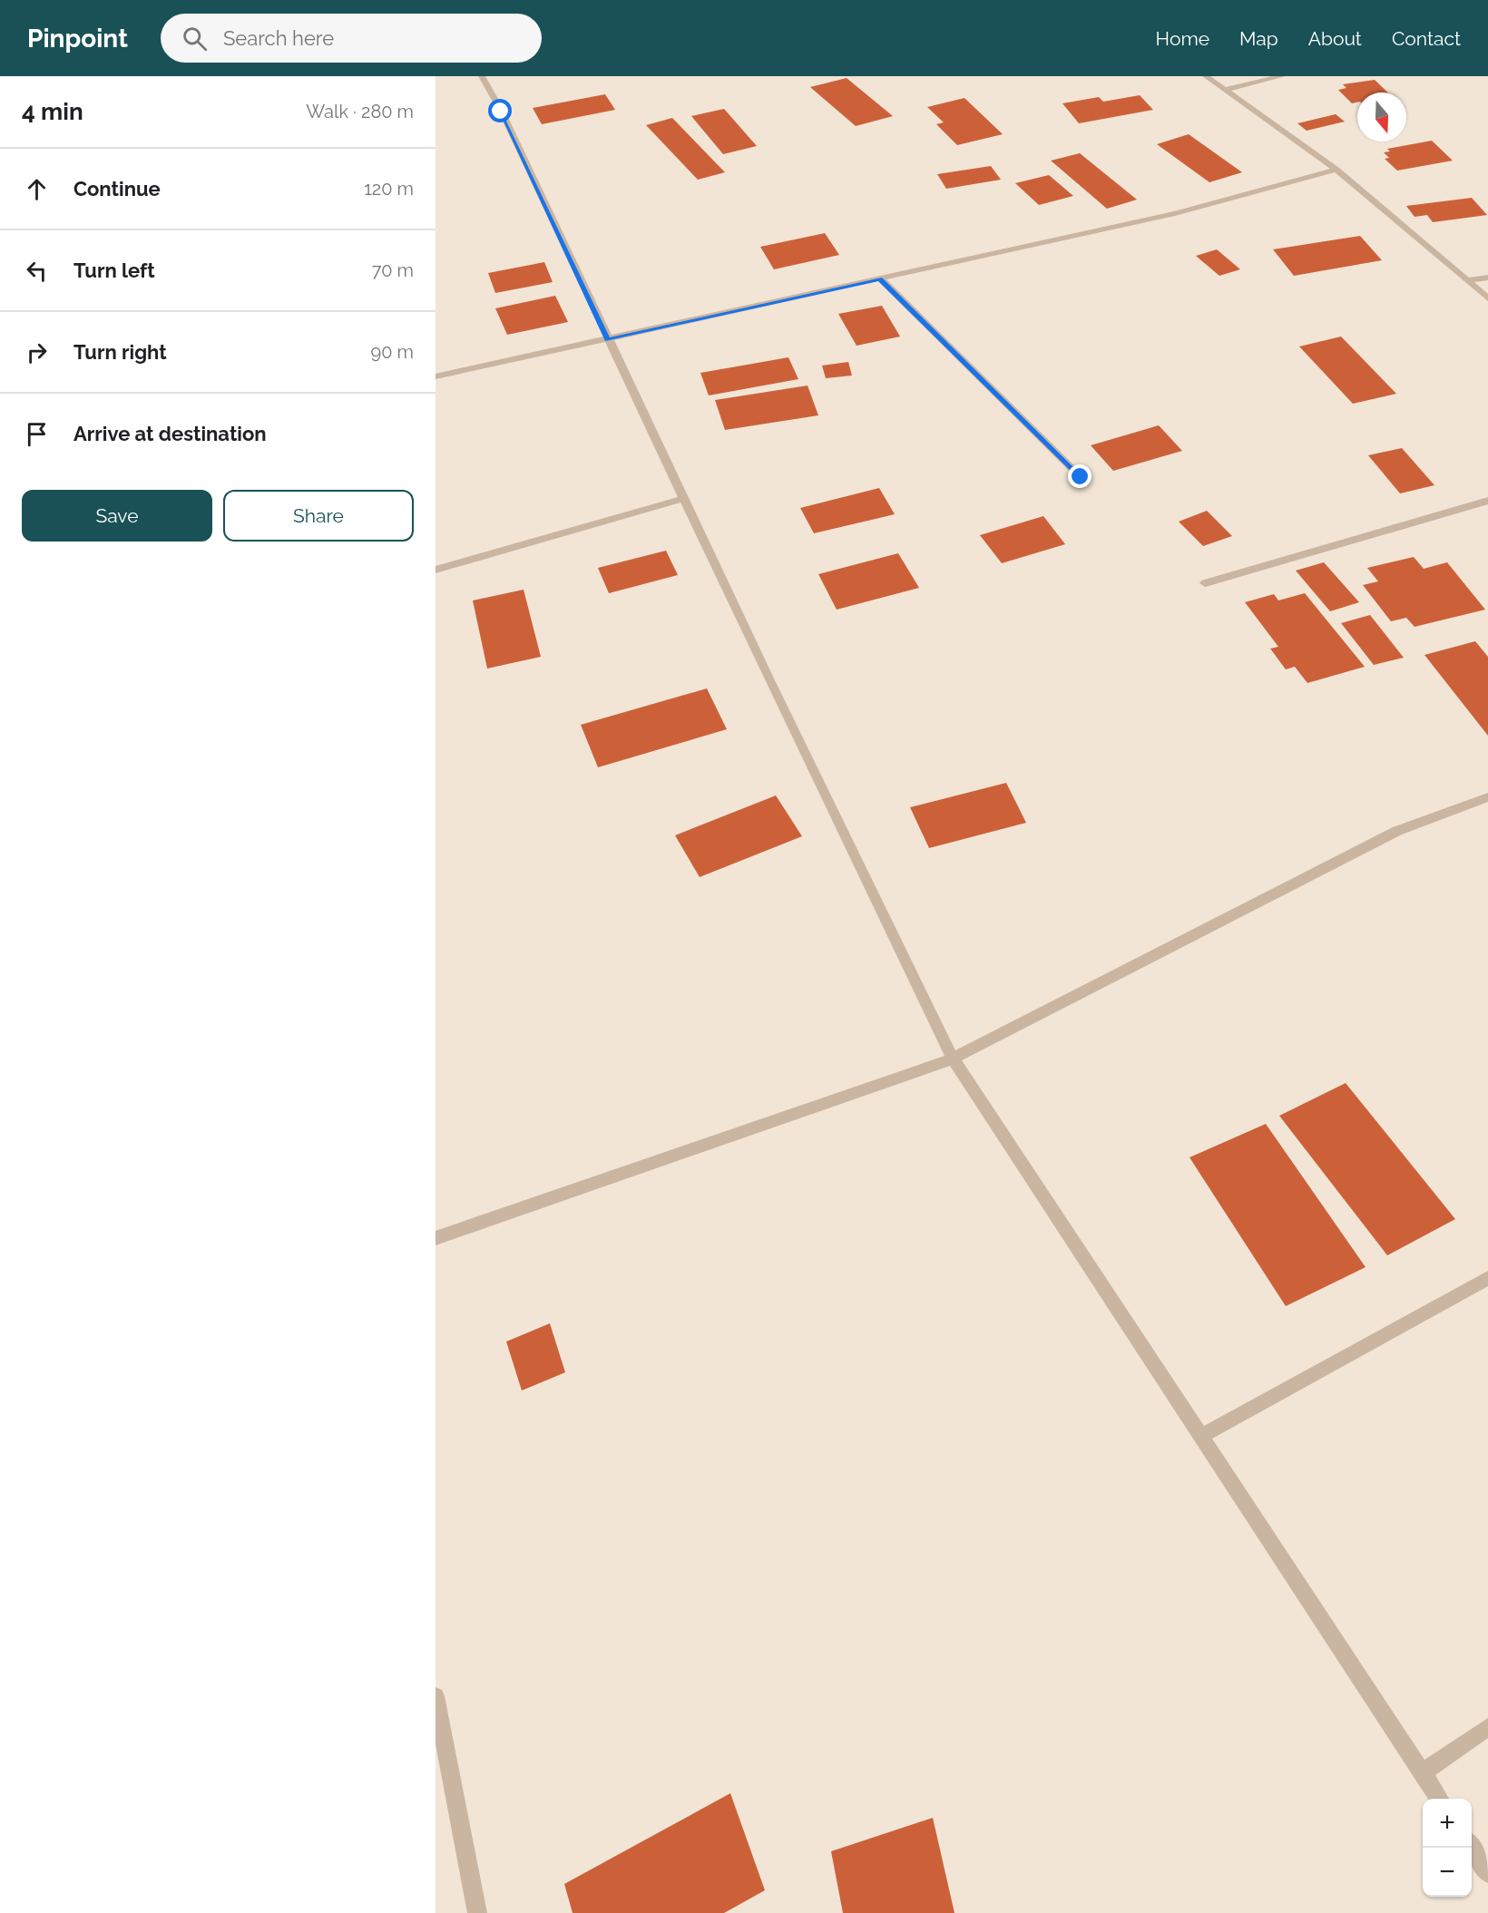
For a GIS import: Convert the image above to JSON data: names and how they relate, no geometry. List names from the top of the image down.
{
  "north": "bottom",
  "page": {
    "header": "Pinpoint",
    "search": "Search here",
    "nav": [
      "Home",
      "Map",
      "About",
      "Contact"
    ],
    "heading": ["4 min", "Walk · 280 m"],
    "list": [
      ["Continue", "120 m"],
      ["Turn left", "70 m"],
      ["Turn right", "90 m"],
      "Arrive at destination"
    ],
    "buttons": ["Save", "Share"],
    "map_buttons": ["+", "−"]
  }
}
